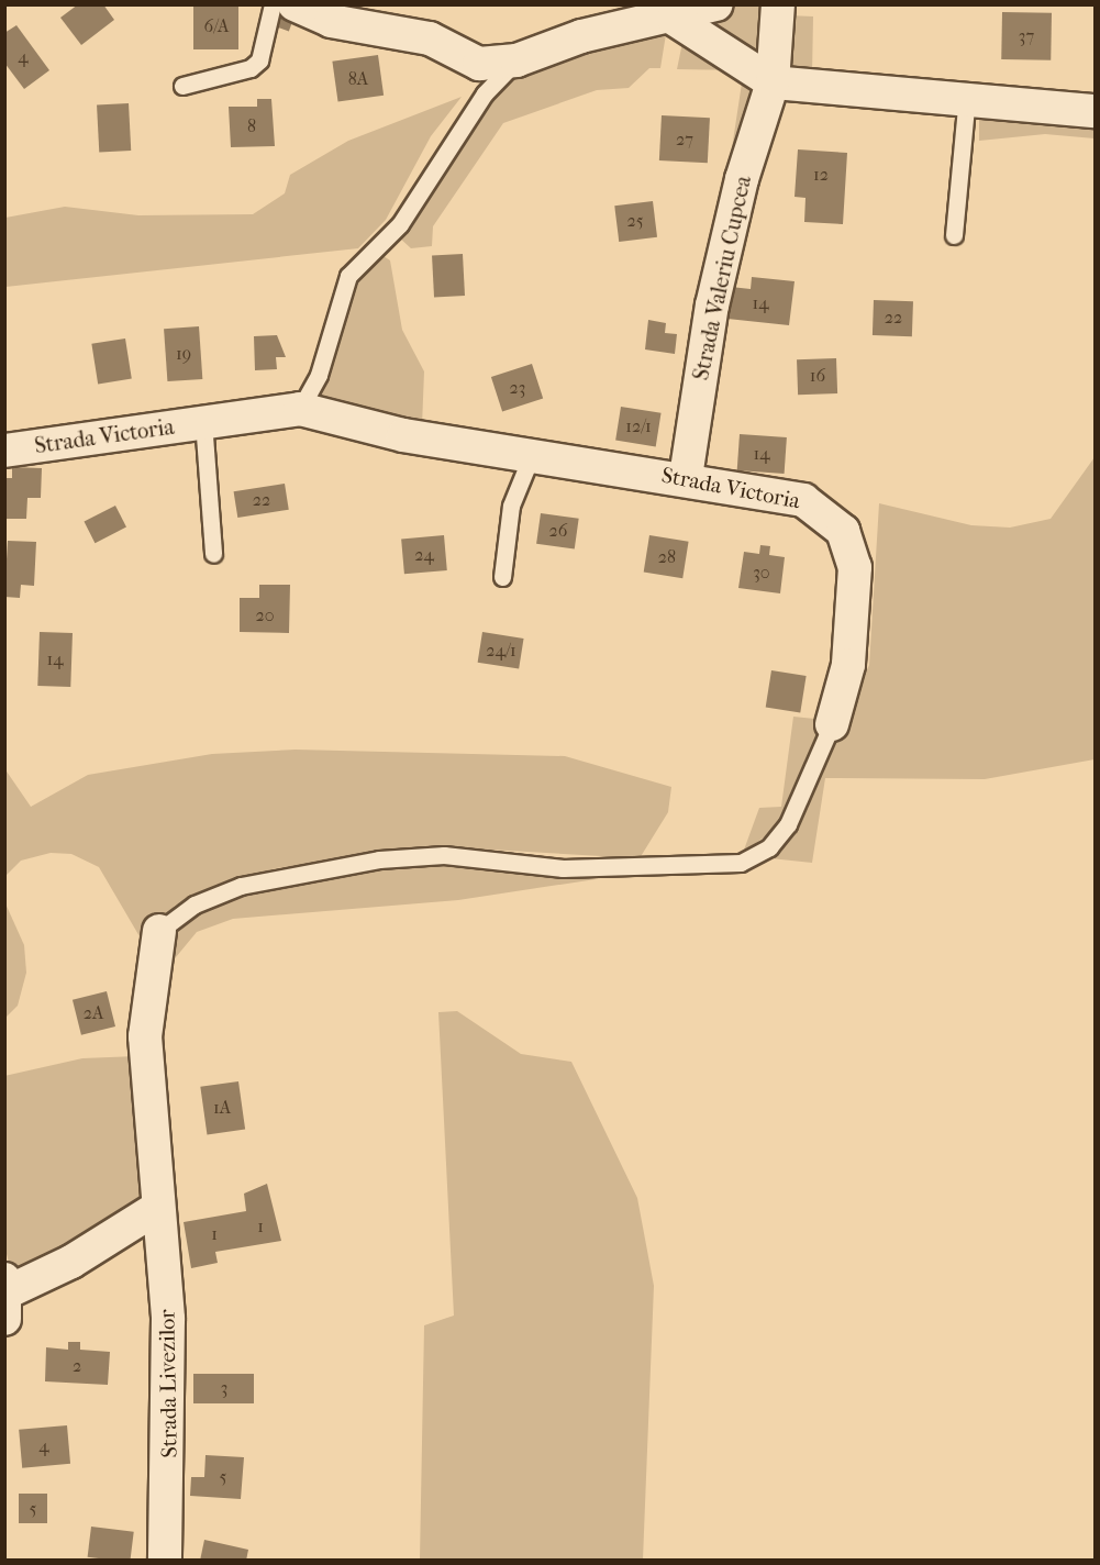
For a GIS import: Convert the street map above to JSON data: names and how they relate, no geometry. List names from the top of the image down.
{
  "streets": {
    "street": ["Strada Valeriu Cupcea", "Strada Victoria", "Strada Livezilor"]
  },
  "crossings": [
    ["Strada Valeriu Cupcea", "Strada Victoria"]
  ],
  "house_numbers": [
    "6/A",
    "37",
    "4",
    "8A",
    "8",
    "27",
    "12",
    "25",
    "14",
    "22",
    "19",
    "16",
    "23",
    "12/1",
    "14",
    "22",
    "26",
    "24",
    "28",
    "30",
    "20",
    "24/1",
    "14",
    "2A",
    "1A",
    "1",
    "1",
    "2",
    "3",
    "4",
    "5",
    "5"
  ]
}
